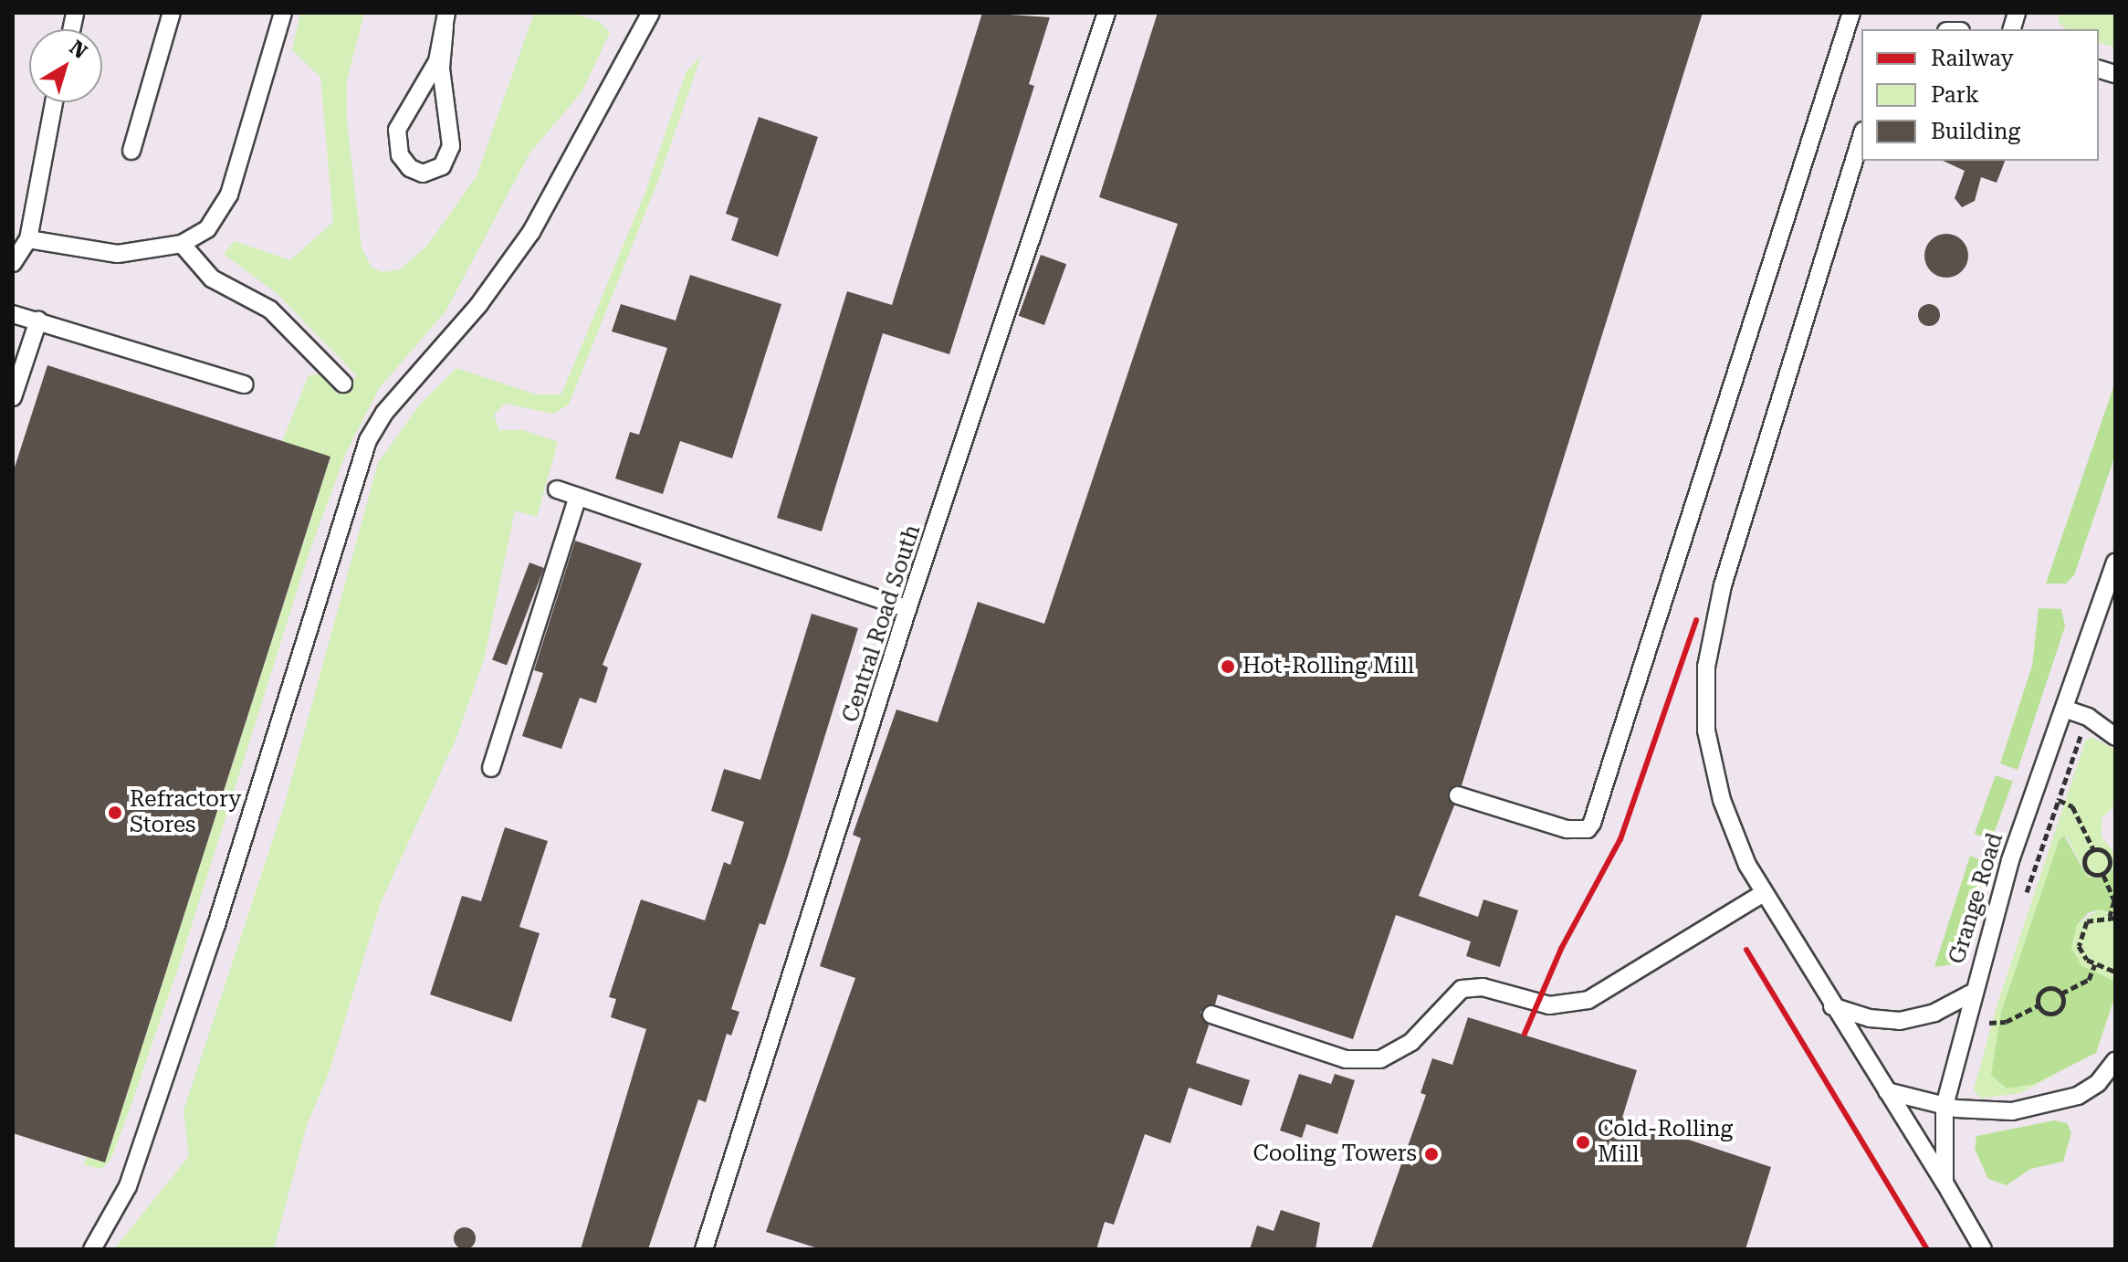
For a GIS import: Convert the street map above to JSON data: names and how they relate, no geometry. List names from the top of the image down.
{
  "streets": {
    "lane": ["Central Road South", "Grange Road"]
  },
  "places": [
    "Hot-Rolling Mill",
    "Refractory Stores",
    "Cold-Rolling Mill",
    "Cooling Towers"
  ],
  "legend": ["Railway", "Park", "Building"],
  "north": "top right"
}
